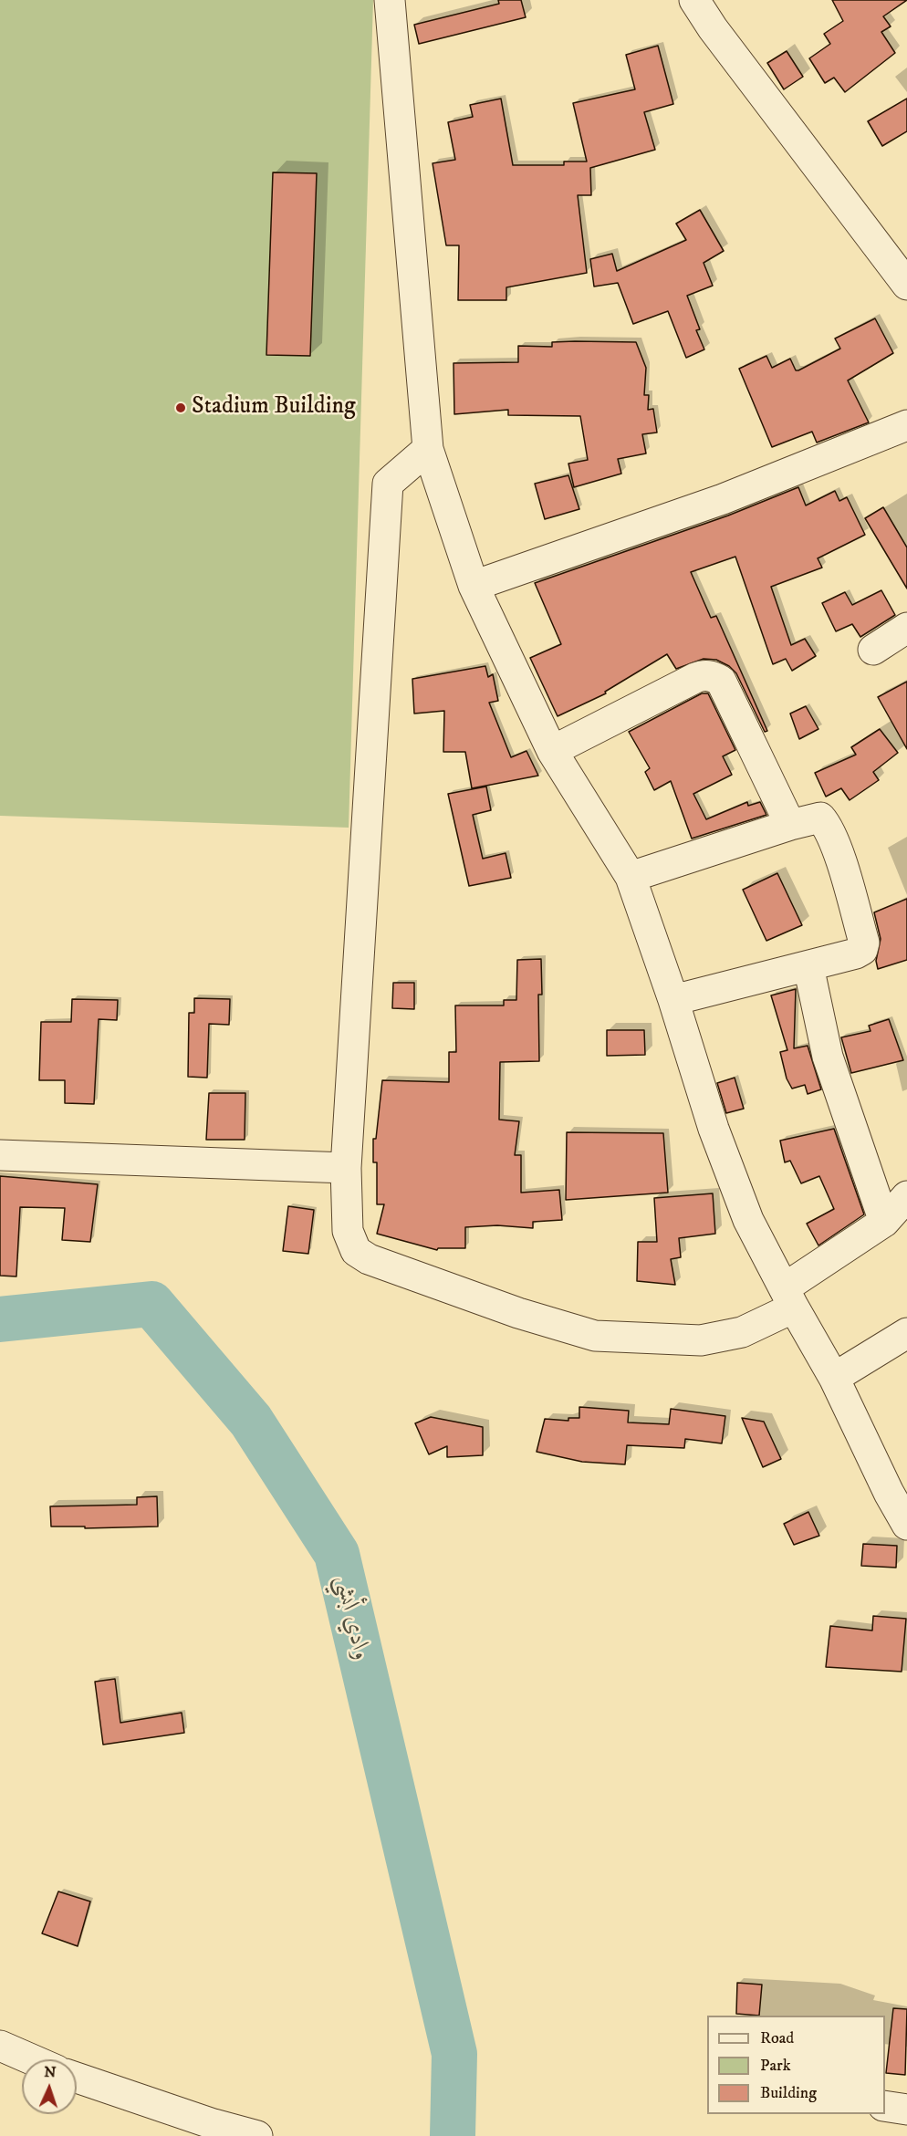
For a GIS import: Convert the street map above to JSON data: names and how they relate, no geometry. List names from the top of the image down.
{
  "water": ["وادي أبشي"],
  "places": ["Stadium Building"],
  "legend": ["Road", "Park", "Building"],
  "north": "top"
}
